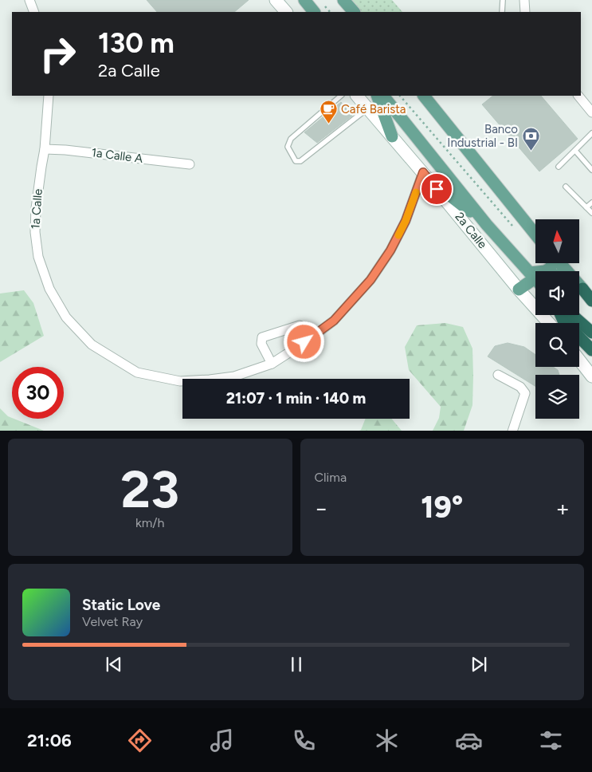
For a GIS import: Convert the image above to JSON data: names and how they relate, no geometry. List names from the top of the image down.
{
  "streets": {
    "street": ["1a Calle A", "1a Calle", "2a Calle"]
  },
  "crossings": [
    ["1a Calle A", "1a Calle"],
    ["1a Calle", "2a Calle"]
  ],
  "places": {
    "cafe": ["Café Barista"],
    "bank": ["Banco Industrial - BI"]
  },
  "north": "top",
  "page": {
    "turn": ["130 m", "2a Calle"],
    "limit": "30",
    "trip": "21:07 · 1 min · 140 m",
    "tile": [
      ["23", "km/h"],
      "Clima"
    ],
    "heat": ["−", "19°", "+"],
    "song": ["Static Love", "Velvet Ray"],
    "tabs": "21:06"
  }
}
